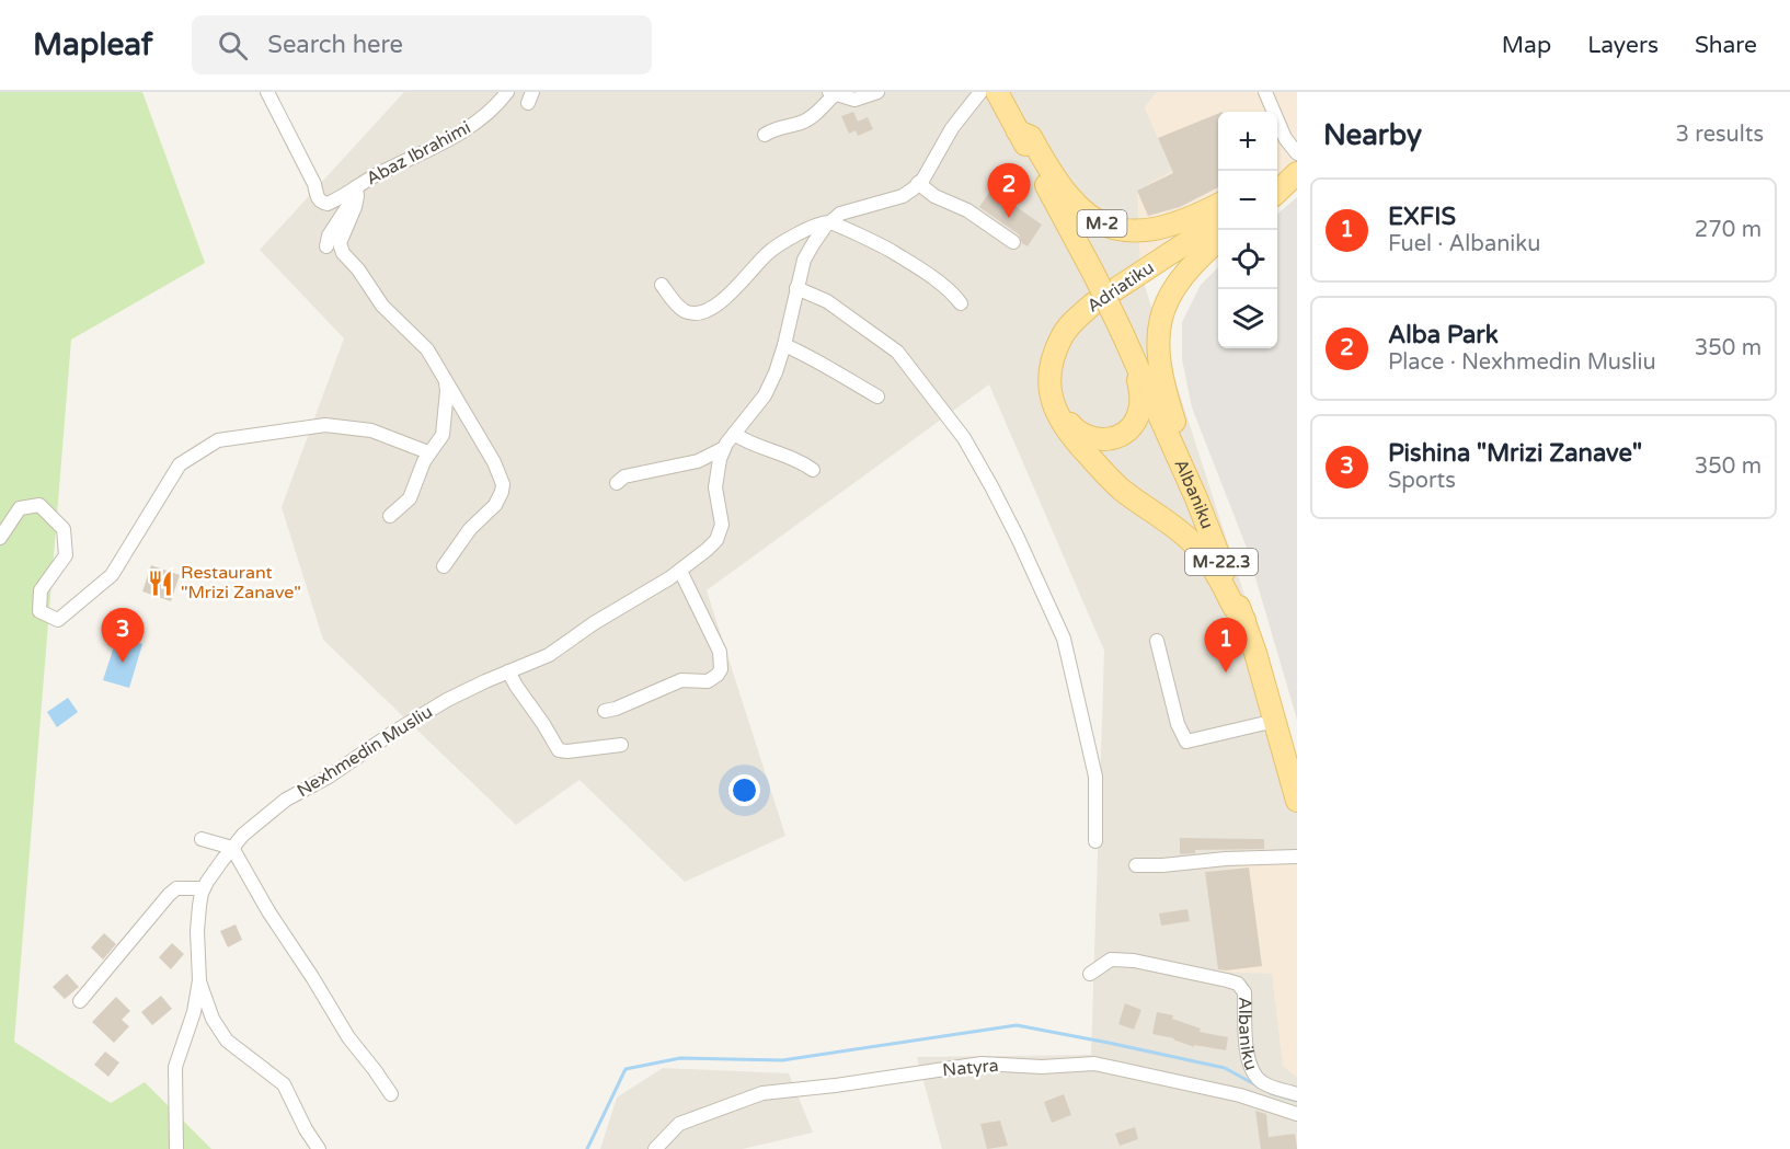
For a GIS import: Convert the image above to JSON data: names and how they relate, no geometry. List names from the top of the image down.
{
  "streets": {
    "main road": [
      "M-2",
      "Adriatiku",
      "Albaniku",
      "M-22.3"
    ],
    "street": ["Abaz Ibrahimi", "Nexhmedin Musliu", "Natyra"]
  },
  "crossings": [
    ["M-2", "Adriatiku"],
    ["M-2", "Albaniku"]
  ],
  "places": {
    "restaurant": ["Restaurant \"Mrizi Zanave\""]
  },
  "page": {
    "header": "Mapleaf",
    "search": "Search here",
    "nav": ["Map", "Layers", "Share"],
    "heading": ["Nearby", "3 results"],
    "map_buttons": ["+", "−"],
    "pins": ["2", "3", "1"],
    "list": [
      {
        "mark": "1",
        "name": "EXFIS",
        "note": "Fuel · Albaniku",
        "value": "270 m"
      },
      {
        "mark": "2",
        "name": "Alba Park",
        "note": "Place · Nexhmedin Musliu",
        "value": "350 m"
      },
      {
        "mark": "3",
        "name": "Pishina \"Mrizi Zanave\"",
        "note": "Sports",
        "value": "350 m"
      }
    ]
  }
}
